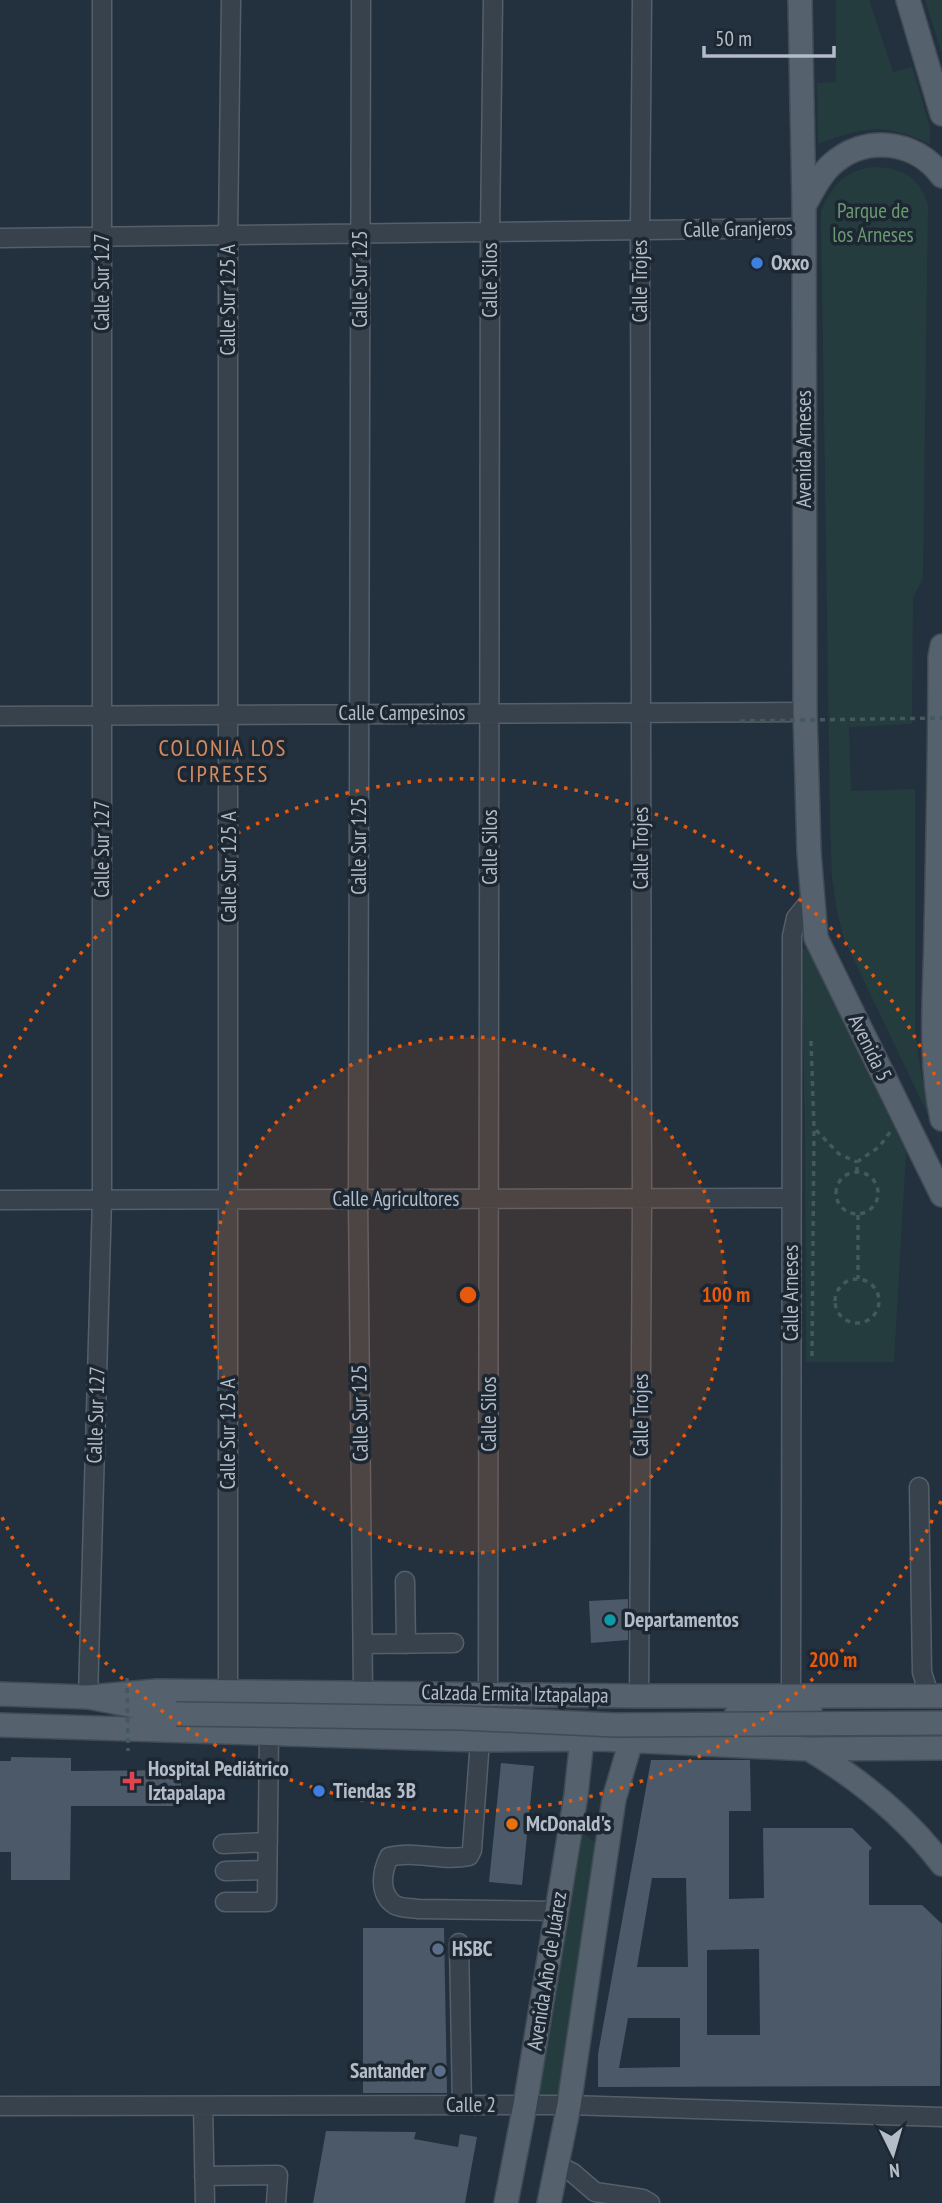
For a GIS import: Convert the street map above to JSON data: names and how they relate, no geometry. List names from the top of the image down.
{
  "streets": {
    "main road": [
      "Avenida Arneses",
      "Avenida 5",
      "Calzada Ermita Iztapalapa",
      "Avenida Año de Juárez"
    ],
    "street": [
      "Calle Granjeros",
      "Calle Sur 125",
      "Calle Silos",
      "Calle Trojes",
      "Calle Sur 127",
      "Calle Sur 125 A",
      "Calle Campesinos",
      "Calle Agricultores",
      "Calle Arneses",
      "Calle 2"
    ]
  },
  "crossings": [
    ["Calle Granjeros", "Calle Sur 125"],
    ["Calle Granjeros", "Calle Silos"],
    ["Calle Granjeros", "Calle Trojes"],
    ["Calle Granjeros", "Calle Sur 127"],
    ["Calle Granjeros", "Calle Sur 125 A"],
    ["Calle Granjeros", "Avenida Arneses"],
    ["Calle Sur 125", "Calle Campesinos"],
    ["Calle Sur 125", "Calle Agricultores"],
    ["Calle Sur 125", "Calzada Ermita Iztapalapa"],
    ["Calle Silos", "Calle Campesinos"],
    ["Calle Silos", "Calle Agricultores"],
    ["Calle Silos", "Calzada Ermita Iztapalapa"],
    ["Calle Trojes", "Calle Campesinos"],
    ["Calle Trojes", "Calle Agricultores"],
    ["Calle Trojes", "Calzada Ermita Iztapalapa"],
    ["Calle Sur 127", "Calle Campesinos"],
    ["Calle Sur 127", "Calle Agricultores"],
    ["Calle Sur 127", "Calzada Ermita Iztapalapa"],
    ["Calle Sur 125 A", "Calle Campesinos"],
    ["Calle Sur 125 A", "Calle Agricultores"],
    ["Calle Sur 125 A", "Calzada Ermita Iztapalapa"],
    ["Avenida Arneses", "Calle Campesinos"],
    ["Avenida Arneses", "Avenida 5"],
    ["Avenida Arneses", "Calle Arneses"],
    ["Avenida 5", "Calle Arneses"],
    ["Calle Agricultores", "Calle Arneses"],
    ["Calle Arneses", "Calzada Ermita Iztapalapa"],
    ["Calzada Ermita Iztapalapa", "Avenida Año de Juárez"],
    ["Avenida Año de Juárez", "Calle 2"]
  ],
  "districts": ["COLONIA LOS CIPRESES"],
  "parks": ["Parque de los Arneses"],
  "places": {
    "other": [
      "Oxxo",
      "Departamentos",
      "Tiendas 3B",
      "McDonald's",
      "HSBC",
      "Santander"
    ],
    "health": ["Hospital Pediátrico Iztapalapa"]
  },
  "scale_bar": "50 m",
  "north": "bottom",
  "rings": ["100 m", "200 m"]
}
